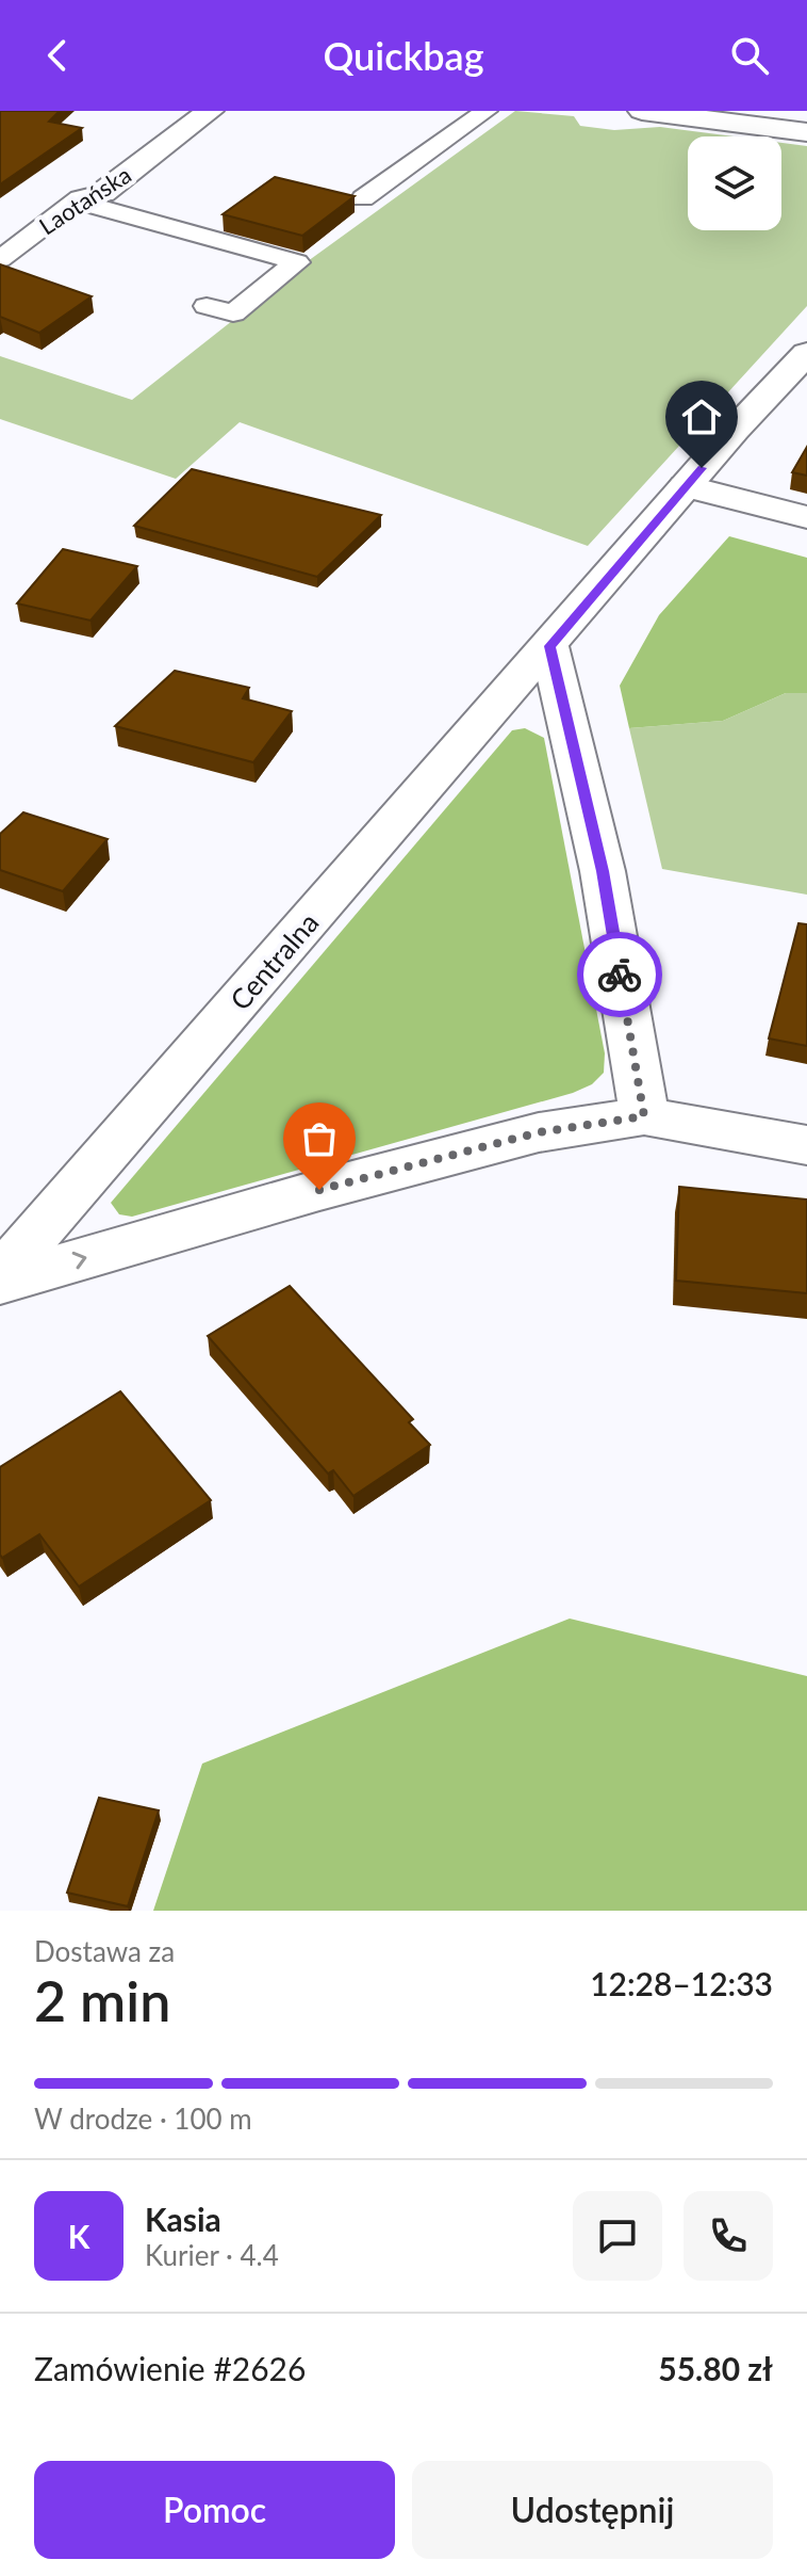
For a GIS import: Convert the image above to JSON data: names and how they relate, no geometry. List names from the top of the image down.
{
  "streets": {
    "street": ["Laotańska", "Centralna"]
  },
  "page": {
    "header": "Quickbag",
    "heading": ["2 min", "Dostawa za", "12:28–12:33"],
    "panel": [
      "Kasia",
      "Kurier · 4.4",
      "Zamówienie #2626",
      "55.80 zł"
    ],
    "bar": "W drodze · 100 m",
    "round": "K",
    "buttons": ["Pomoc", "Udostępnij"]
  }
}
